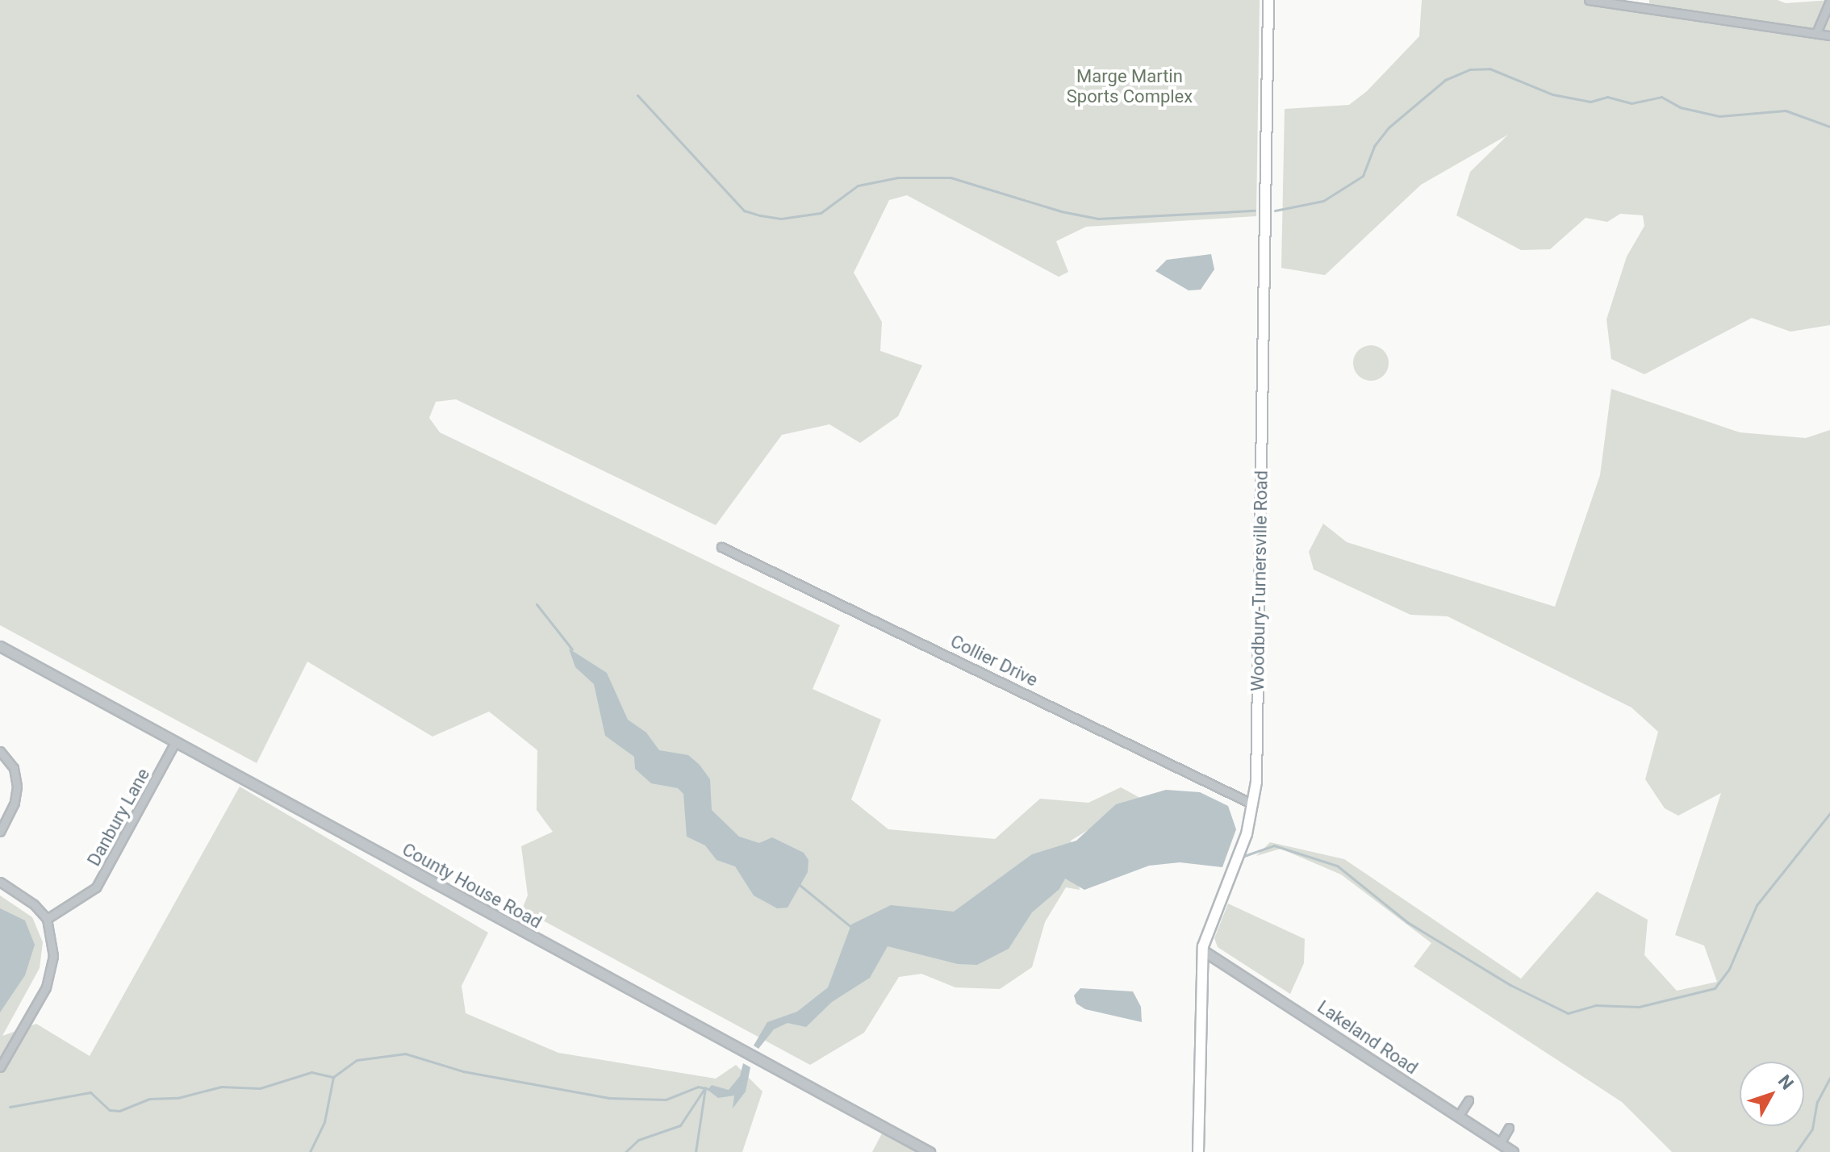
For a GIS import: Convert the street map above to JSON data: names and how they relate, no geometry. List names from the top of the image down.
{
  "streets": {
    "main road": ["Woodbury-Turnersville Road"],
    "street": [
      "Collier Drive",
      "Danbury Lane",
      "County House Road",
      "Lakeland Road"
    ]
  },
  "crossings": [
    ["Woodbury-Turnersville Road", "Collier Drive"],
    ["Woodbury-Turnersville Road", "Lakeland Road"],
    ["Danbury Lane", "County House Road"]
  ],
  "parks": ["Marge Martin Sports Complex"],
  "north": "top right"
}
